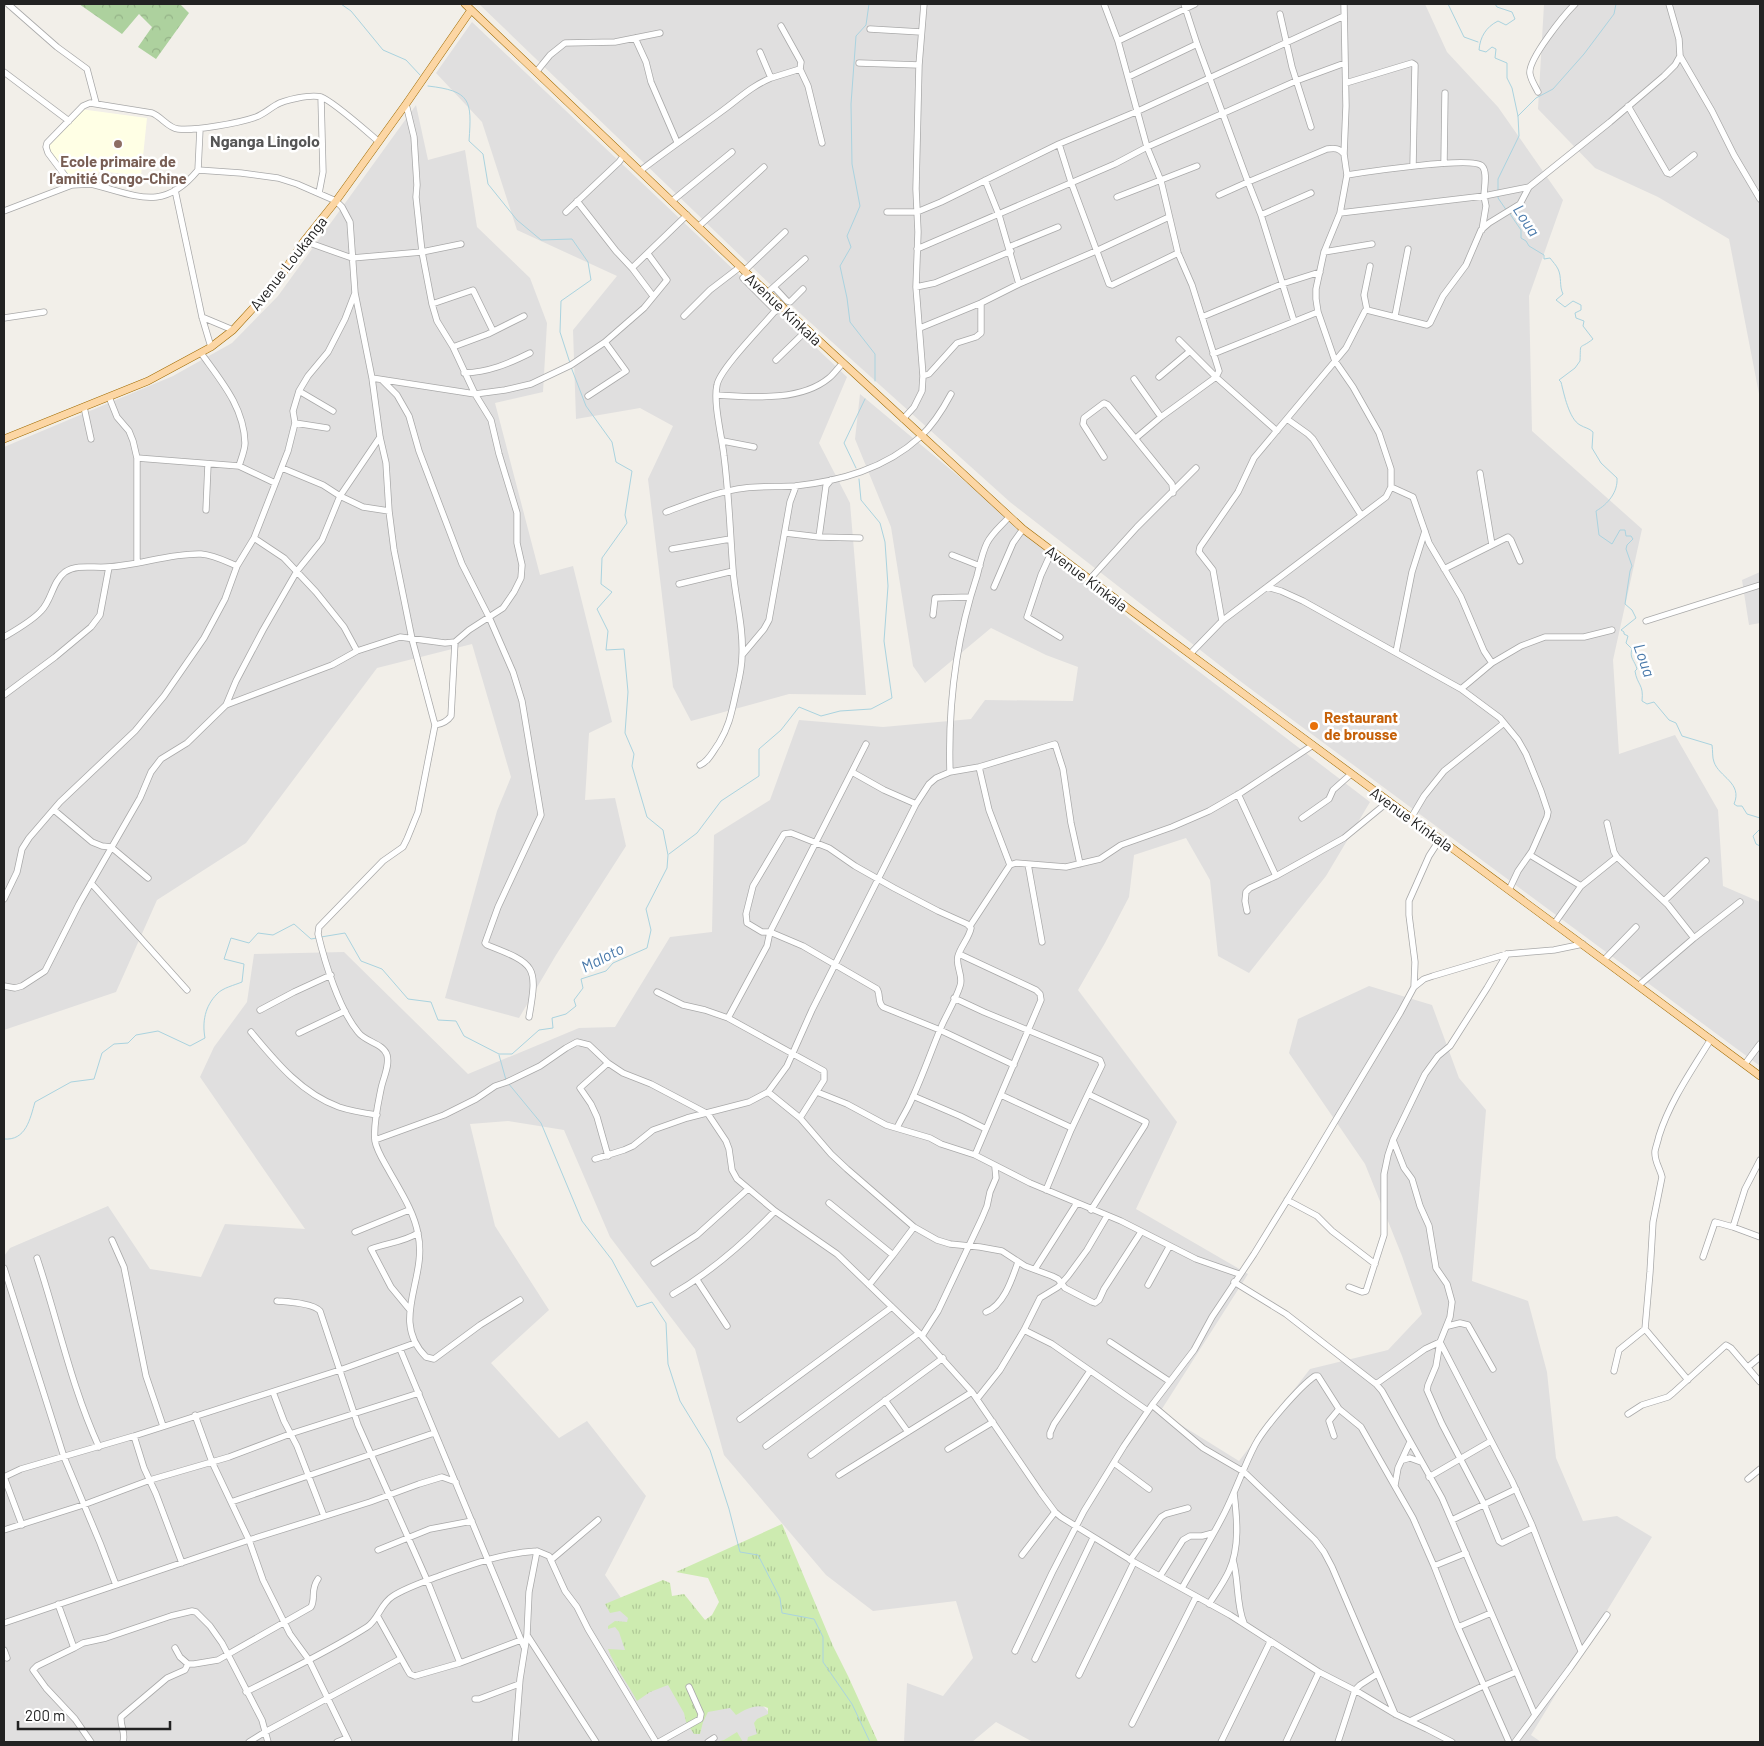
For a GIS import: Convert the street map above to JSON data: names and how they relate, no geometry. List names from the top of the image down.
{
  "streets": {
    "main road": ["Avenue Loukanga", "Avenue Kinkala"]
  },
  "crossings": [
    ["Avenue Loukanga", "Avenue Kinkala"]
  ],
  "districts": ["Nganga Lingolo"],
  "water": ["Loua", "Maloto"],
  "places": ["Ecole primaire de l’amitié Congo-Chine", "Restaurant de brousse"],
  "scale_bar": "200 m"
}
